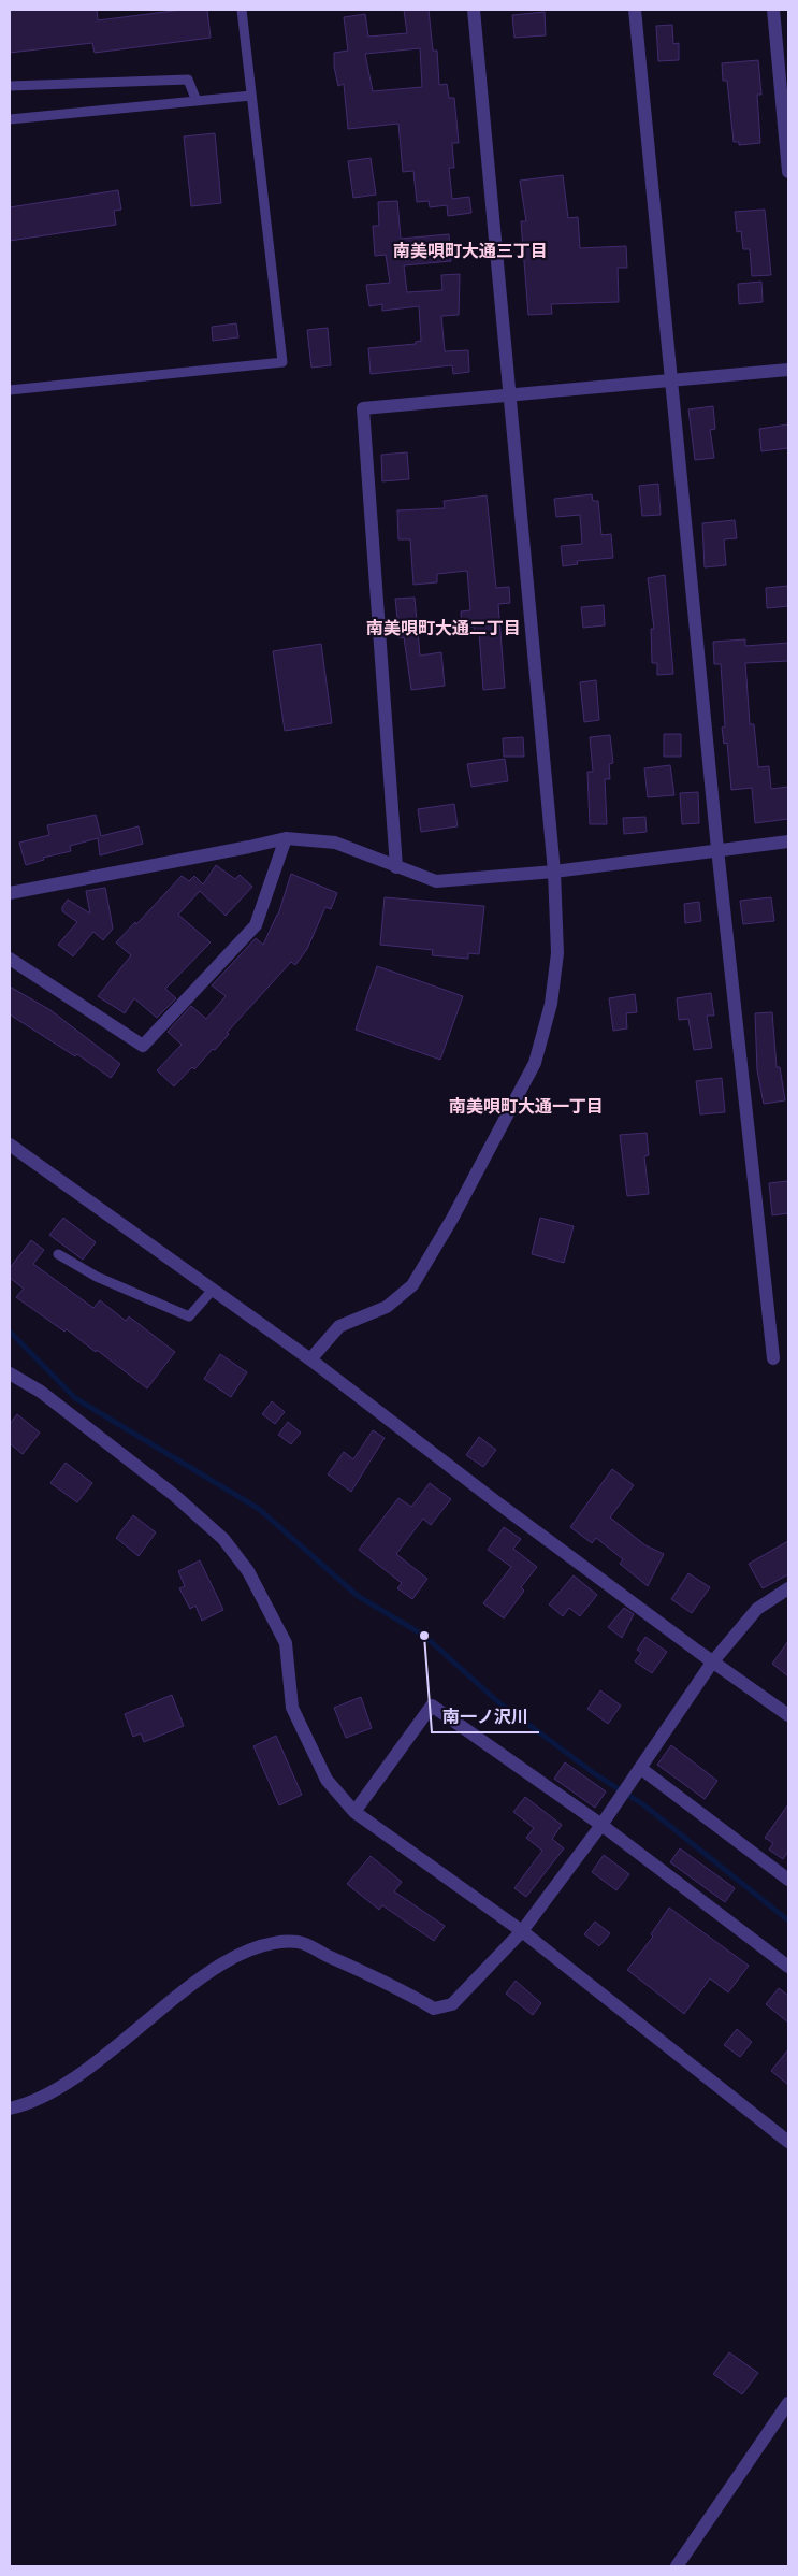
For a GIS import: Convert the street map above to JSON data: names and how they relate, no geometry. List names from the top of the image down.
{
  "districts": ["南美唄町大通三丁目", "南美唄町大通二丁目", "南美唄町大通一丁目"],
  "places": ["南一ノ沢川"]
}
